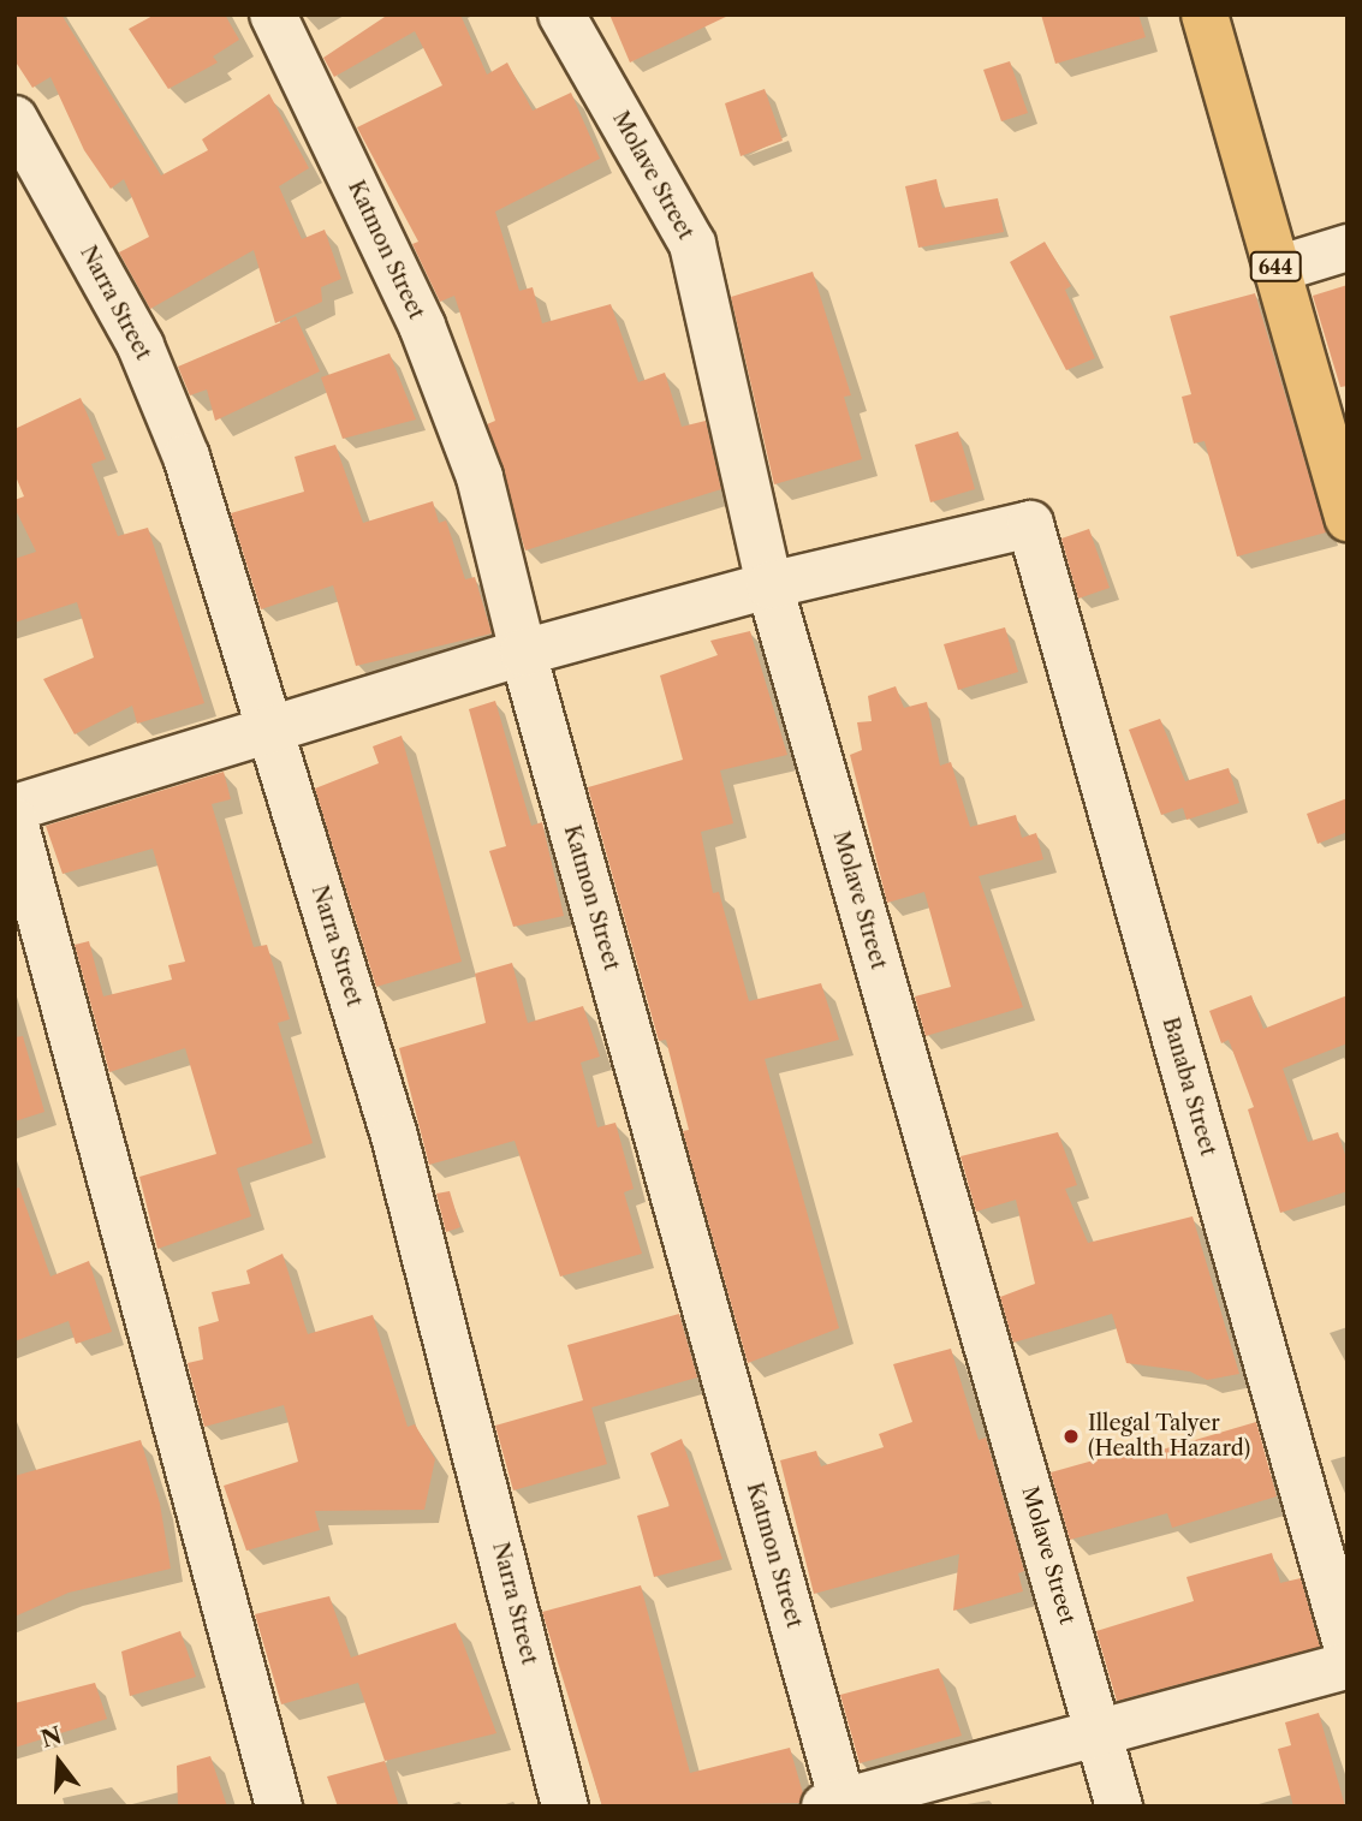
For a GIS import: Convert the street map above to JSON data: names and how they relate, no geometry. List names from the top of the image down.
{
  "streets": {
    "main road": ["644"],
    "street": [
      "Molave Street",
      "Katmon Street",
      "Narra Street",
      "Banaba Street"
    ]
  },
  "crossings": [
    ["Molave Street", "Banaba Street"]
  ],
  "places": ["Illegal Talyer (Health Hazard)"],
  "north": "top"
}
